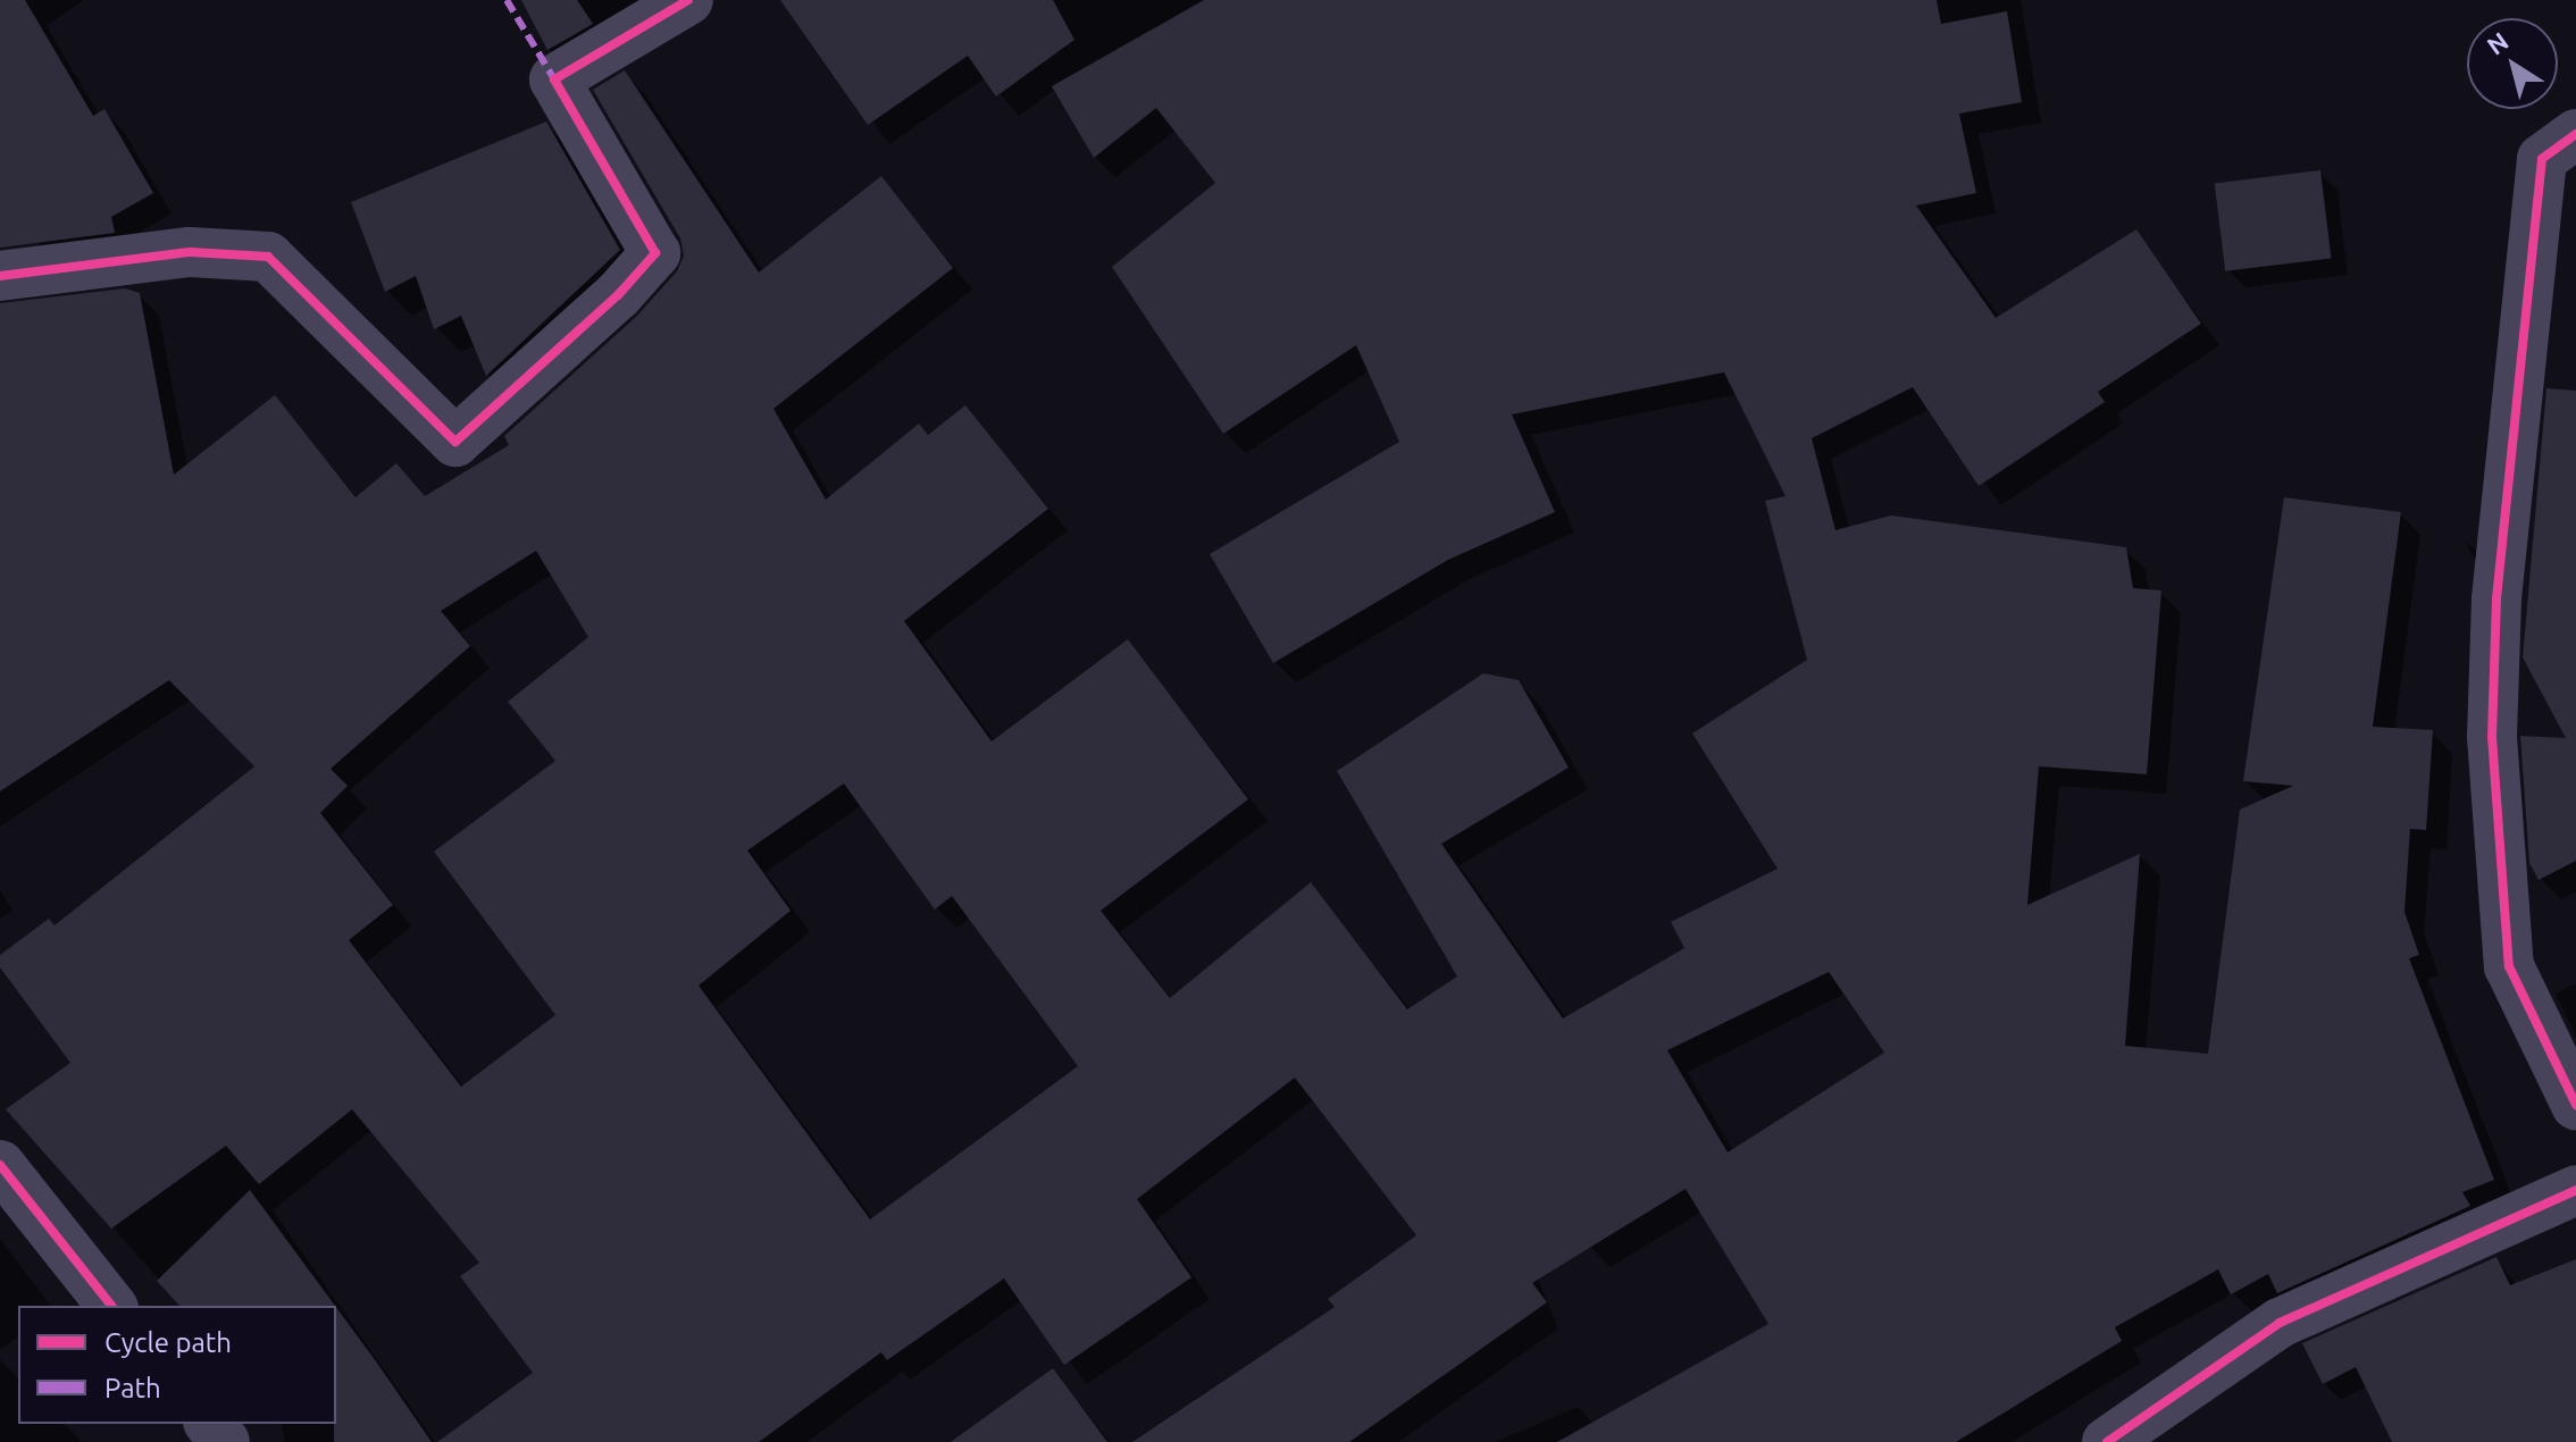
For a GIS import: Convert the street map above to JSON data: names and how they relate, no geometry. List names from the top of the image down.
{
  "legend": ["Cycle path", "Path"],
  "north": "top left"
}
